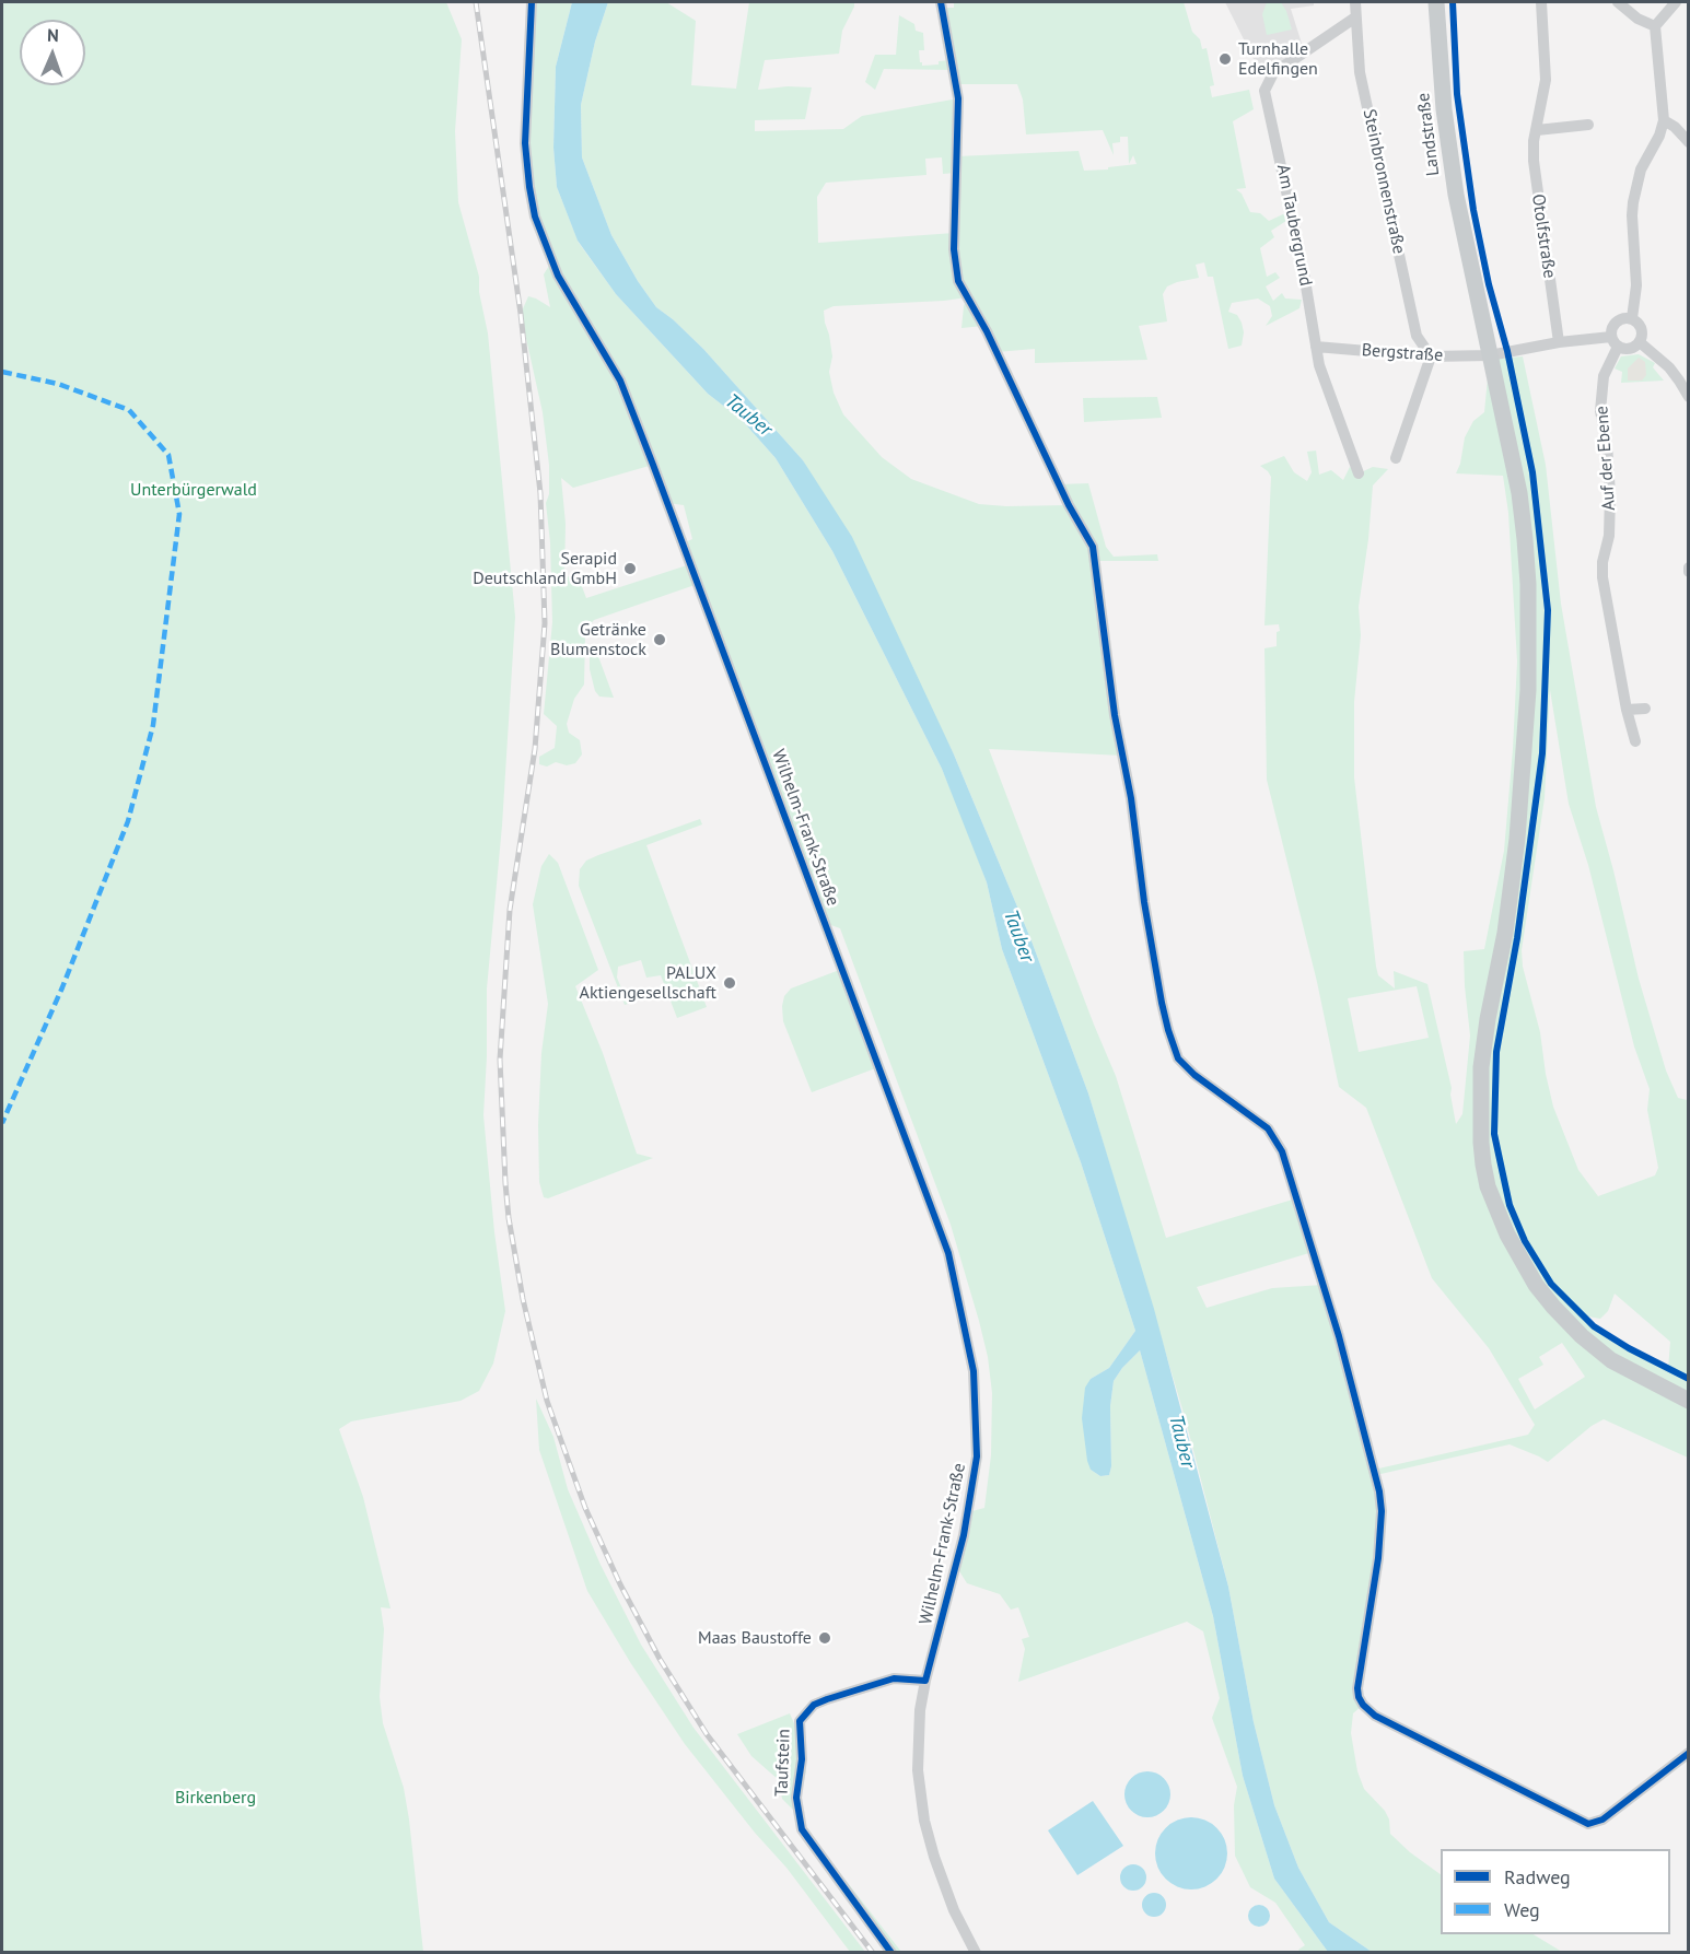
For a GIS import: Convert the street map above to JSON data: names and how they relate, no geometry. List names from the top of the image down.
{
  "streets": {
    "main road": ["Landstraße"],
    "street": [
      "Steinbronnenstraße",
      "Am Taubergrund",
      "Otolfstraße",
      "Bergstraße",
      "Auf der Ebene",
      "Wilhelm-Frank-Straße",
      "Taufstein"
    ]
  },
  "crossings": [
    ["Landstraße", "Bergstraße"],
    ["Steinbronnenstraße", "Am Taubergrund"],
    ["Steinbronnenstraße", "Bergstraße"],
    ["Am Taubergrund", "Bergstraße"],
    ["Otolfstraße", "Bergstraße"],
    ["Bergstraße", "Auf der Ebene"],
    ["Wilhelm-Frank-Straße", "Taufstein"]
  ],
  "water": ["Tauber"],
  "parks": ["Unterbürgerwald", "Birkenberg"],
  "places": [
    "Turnhalle Edelfingen",
    "Serapid Deutschland GmbH",
    "Getränke Blumenstock",
    "PALUX Aktiengesellschaft",
    "Maas Baustoffe"
  ],
  "legend": ["Radweg", "Weg"],
  "north": "top"
}
